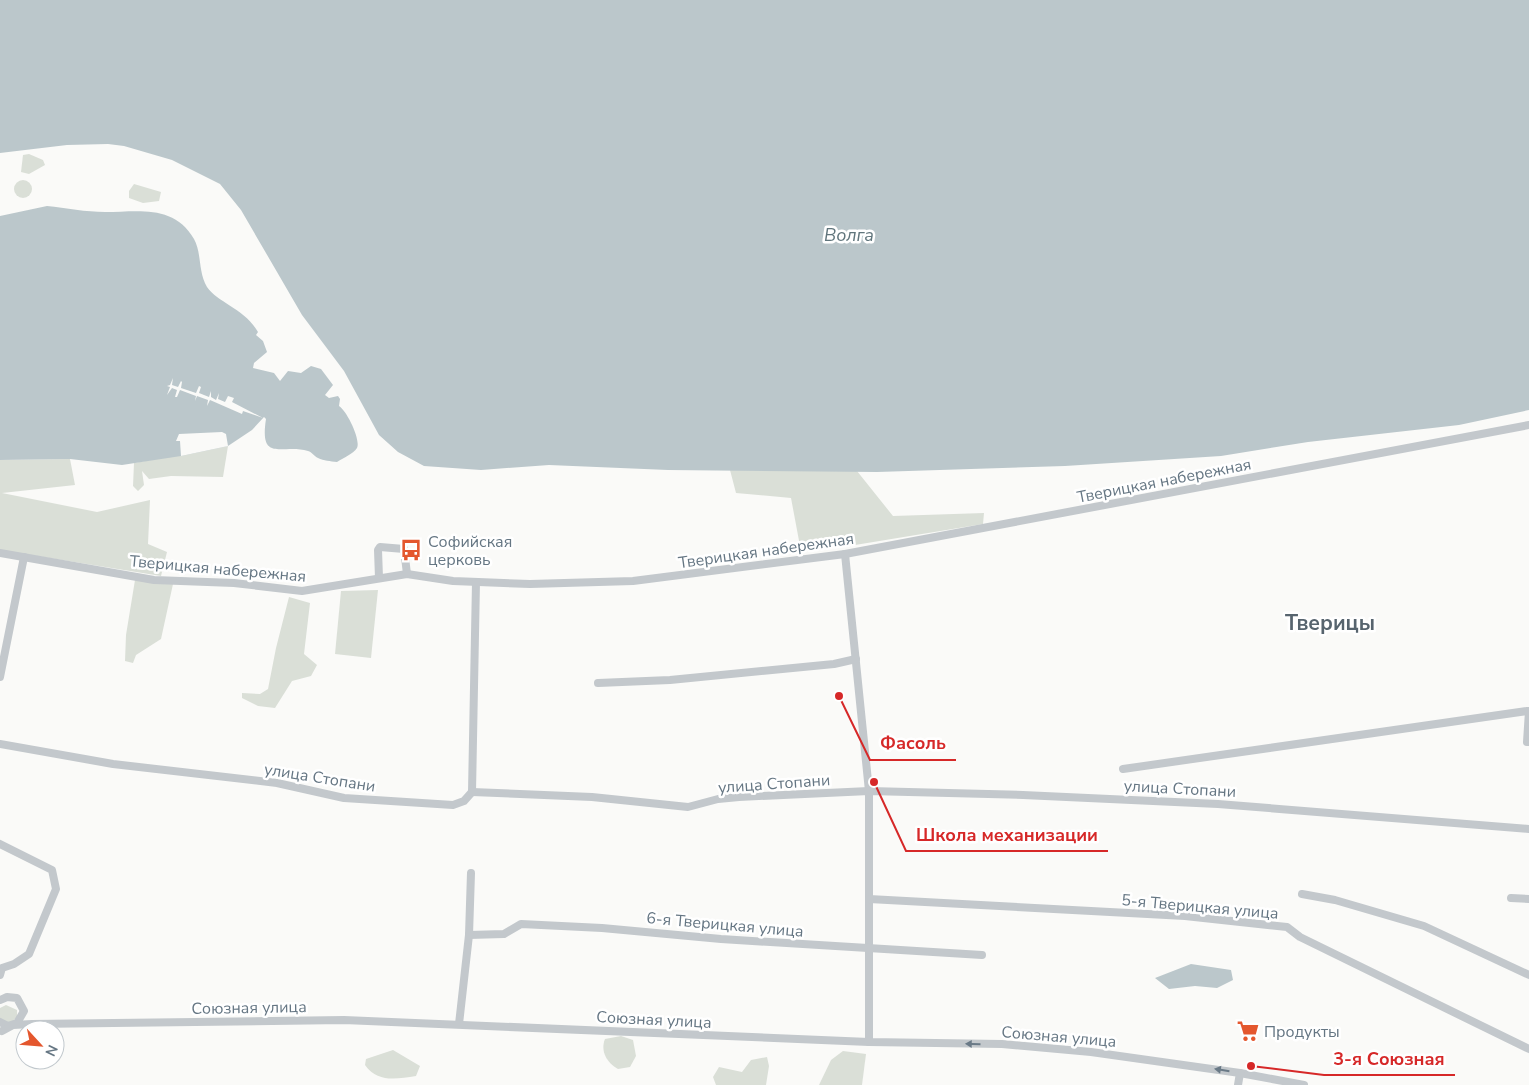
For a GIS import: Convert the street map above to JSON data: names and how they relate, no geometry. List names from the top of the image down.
{
  "streets": {
    "street": [
      "Тверицкая набережная",
      "улица Стопани",
      "5-я Тверицкая улица",
      "6-я Тверицкая улица",
      "Союзная улица"
    ]
  },
  "districts": ["Тверицы"],
  "water": ["Волга"],
  "places": {
    "bus stop": ["Софийская церковь"],
    "other": ["Фасоль", "Школа механизации", "3-я Союзная"],
    "supermarket": ["Продукты"]
  },
  "north": "bottom right"
}
